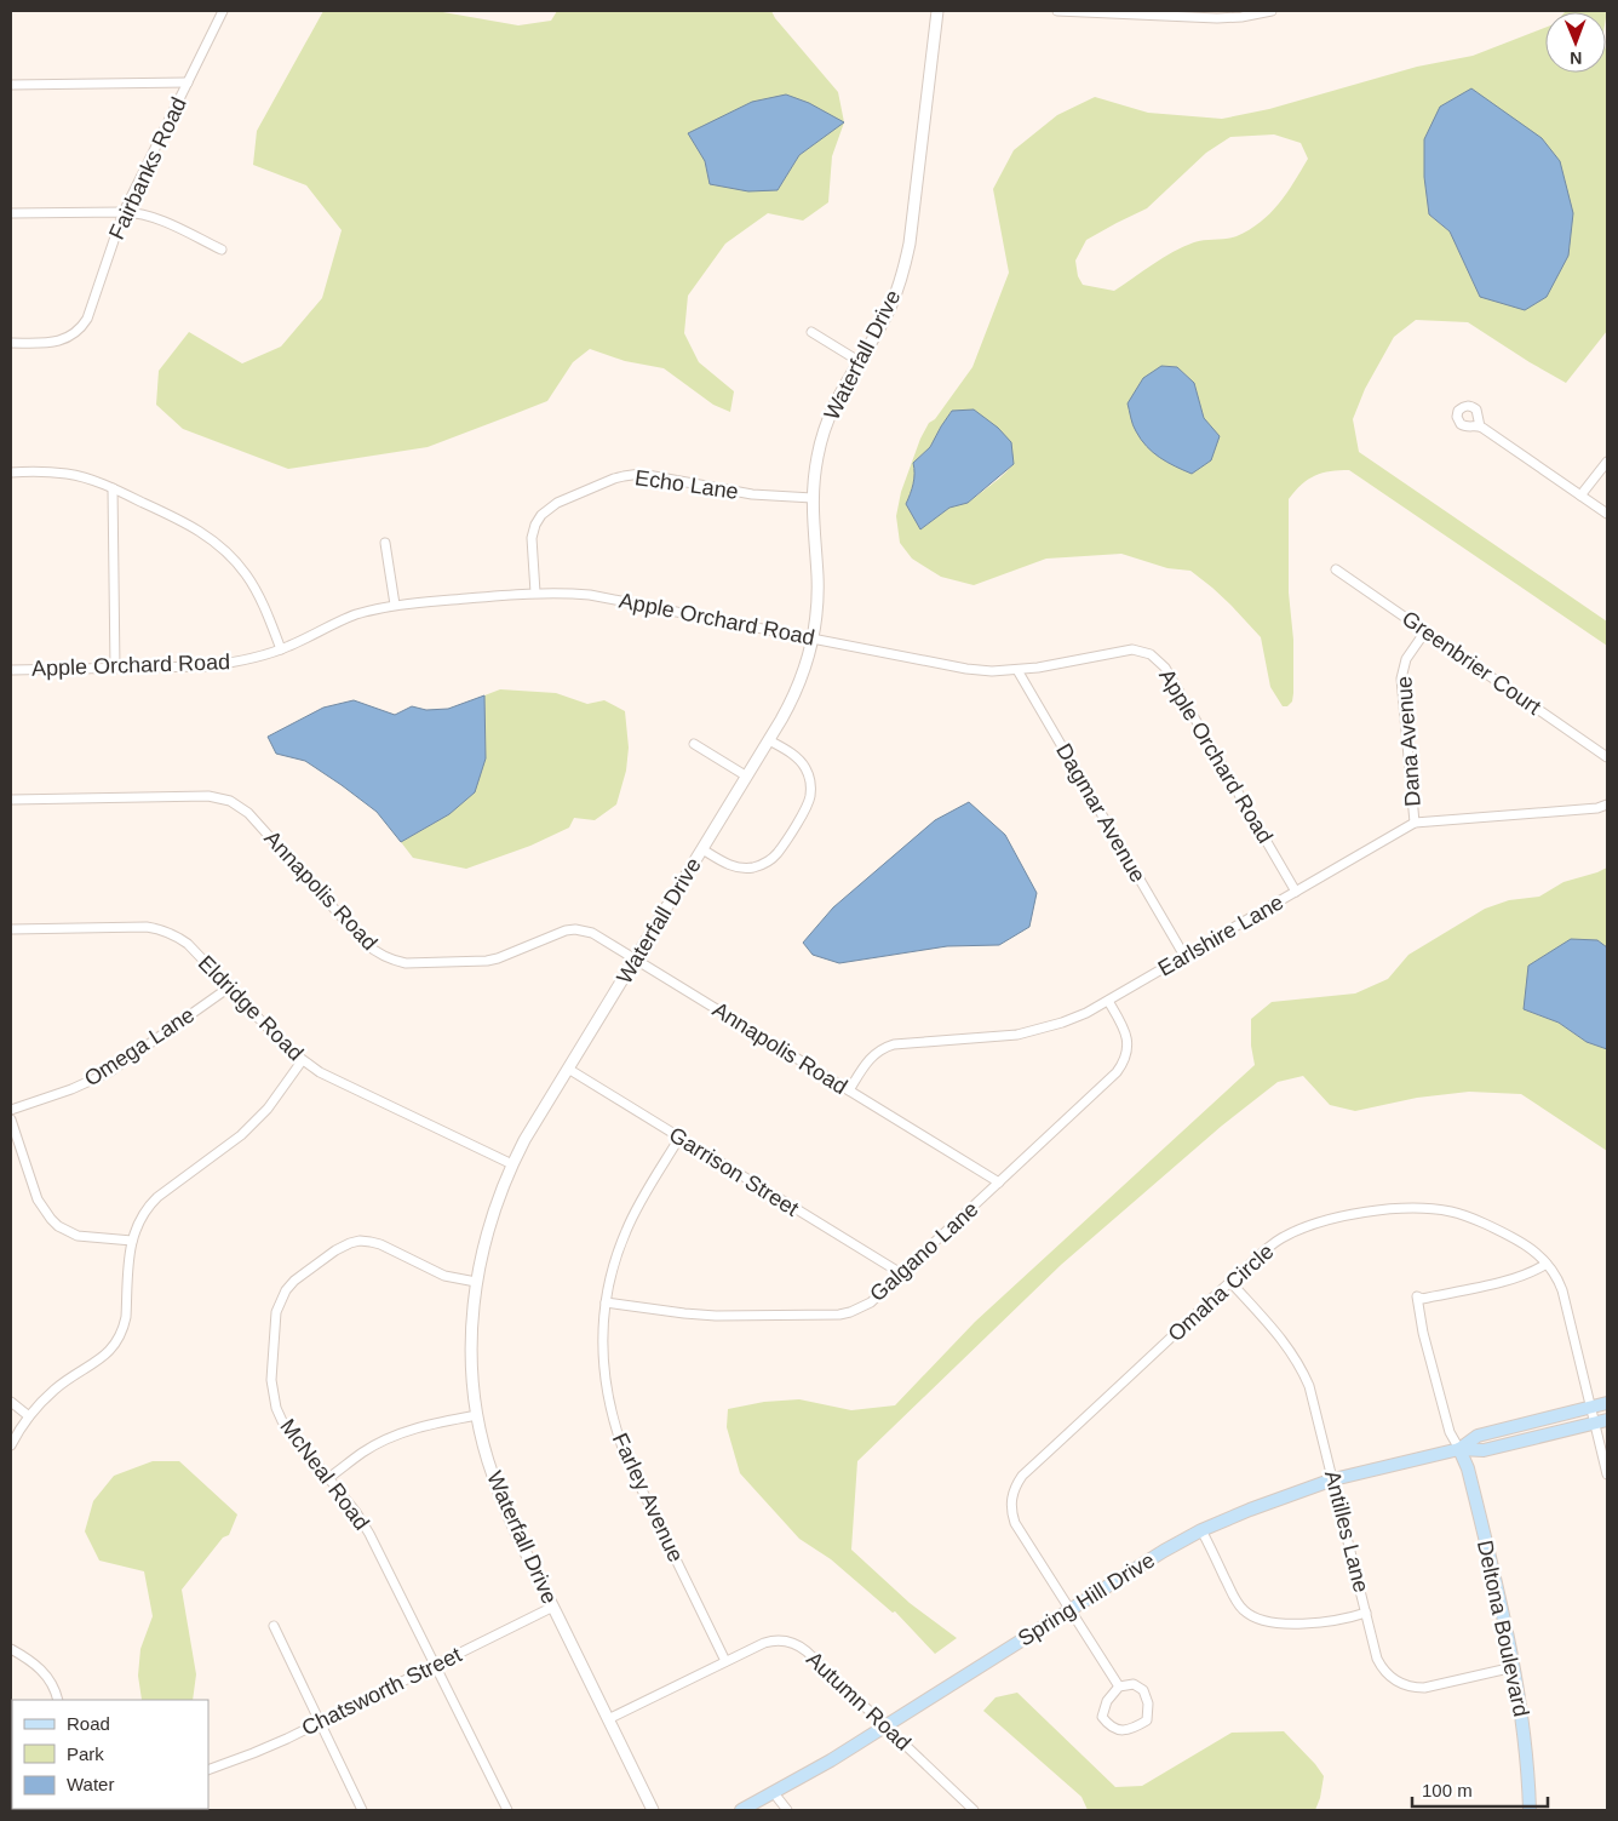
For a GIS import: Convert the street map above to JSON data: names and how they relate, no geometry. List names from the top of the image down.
{
  "streets": {
    "main road": ["Spring Hill Drive", "Deltona Boulevard"],
    "street": [
      "Fairbanks Road",
      "Waterfall Drive",
      "Echo Lane",
      "Apple Orchard Road",
      "Greenbrier Court",
      "Dana Avenue",
      "Dagmar Avenue",
      "Annapolis Road",
      "Earlshire Lane",
      "Eldridge Road",
      "Omega Lane",
      "Garrison Street",
      "Galgano Lane",
      "Omaha Circle",
      "McNeal Road",
      "Farley Avenue",
      "Antilles Lane",
      "Chatsworth Street",
      "Autumn Road"
    ]
  },
  "crossings": [
    ["Waterfall Drive", "Echo Lane"],
    ["Waterfall Drive", "Apple Orchard Road"],
    ["Waterfall Drive", "Annapolis Road"],
    ["Waterfall Drive", "Eldridge Road"],
    ["Waterfall Drive", "Garrison Street"],
    ["Waterfall Drive", "McNeal Road"],
    ["Waterfall Drive", "Chatsworth Street"],
    ["Echo Lane", "Apple Orchard Road"],
    ["Apple Orchard Road", "Dagmar Avenue"],
    ["Apple Orchard Road", "Earlshire Lane"],
    ["Greenbrier Court", "Dana Avenue"],
    ["Dana Avenue", "Earlshire Lane"],
    ["Dagmar Avenue", "Earlshire Lane"],
    ["Annapolis Road", "Earlshire Lane"],
    ["Annapolis Road", "Galgano Lane"],
    ["Earlshire Lane", "Galgano Lane"],
    ["Eldridge Road", "Omega Lane"],
    ["Garrison Street", "Galgano Lane"],
    ["Garrison Street", "Farley Avenue"],
    ["Galgano Lane", "Farley Avenue"],
    ["Omaha Circle", "Antilles Lane"],
    ["Omaha Circle", "Spring Hill Drive"],
    ["McNeal Road", "Chatsworth Street"],
    ["Farley Avenue", "Autumn Road"],
    ["Antilles Lane", "Spring Hill Drive"],
    ["Antilles Lane", "Deltona Boulevard"],
    ["Spring Hill Drive", "Deltona Boulevard"],
    ["Spring Hill Drive", "Autumn Road"]
  ],
  "legend": ["Road", "Park", "Water"],
  "scale_bar": "100 m",
  "north": "bottom"
}
